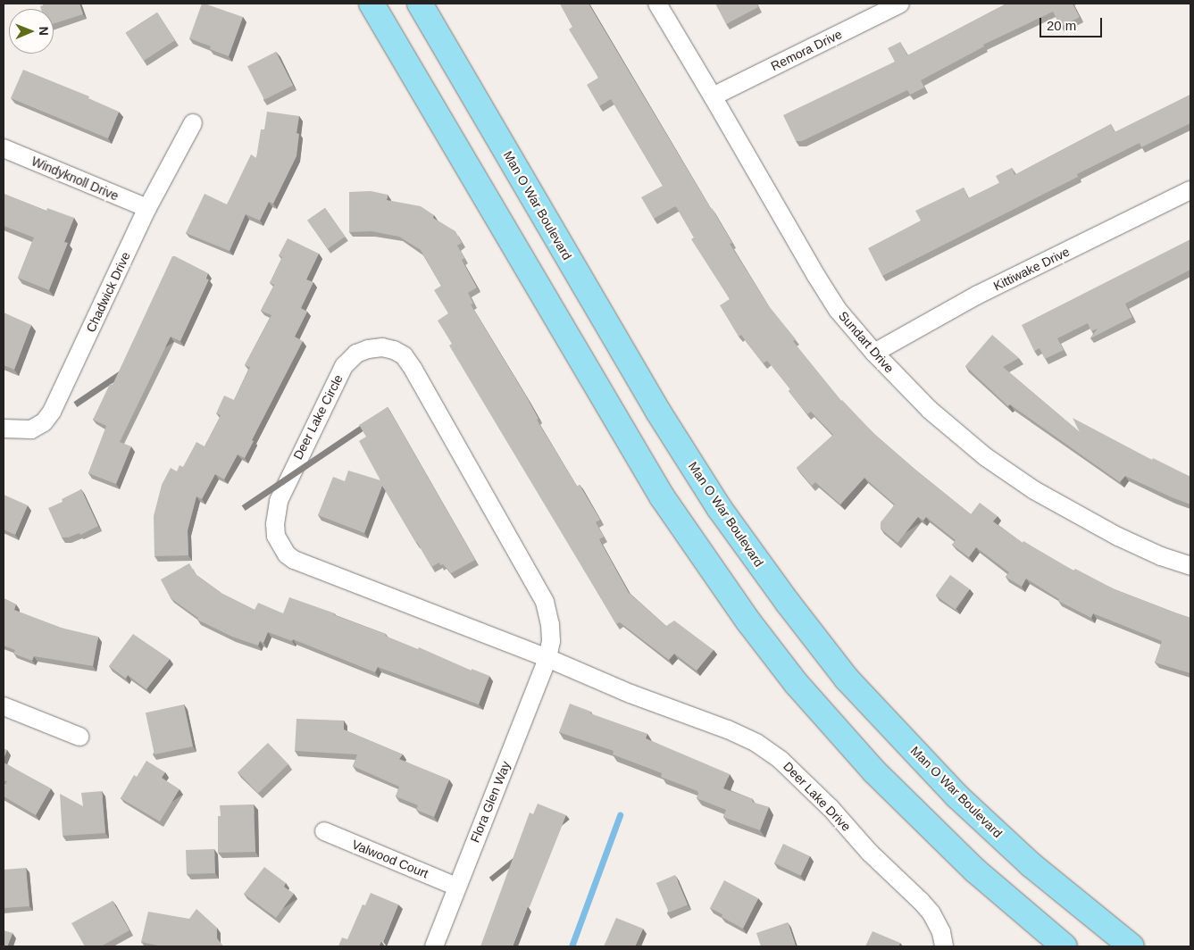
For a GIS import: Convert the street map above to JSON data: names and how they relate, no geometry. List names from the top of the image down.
{
  "streets": {
    "main road": ["Man O War Boulevard"],
    "street": [
      "Remora Drive",
      "Windyknoll Drive",
      "Kittiwake Drive",
      "Chadwick Drive",
      "Sundart Drive",
      "Deer Lake Circle",
      "Deer Lake Drive",
      "Flora Glen Way",
      "Valwood Court"
    ]
  },
  "crossings": [
    ["Remora Drive", "Sundart Drive"],
    ["Windyknoll Drive", "Chadwick Drive"],
    ["Kittiwake Drive", "Sundart Drive"],
    ["Deer Lake Circle", "Deer Lake Drive"],
    ["Deer Lake Circle", "Flora Glen Way"],
    ["Deer Lake Drive", "Flora Glen Way"],
    ["Flora Glen Way", "Valwood Court"]
  ],
  "scale_bar": "20 m",
  "north": "right"
}
